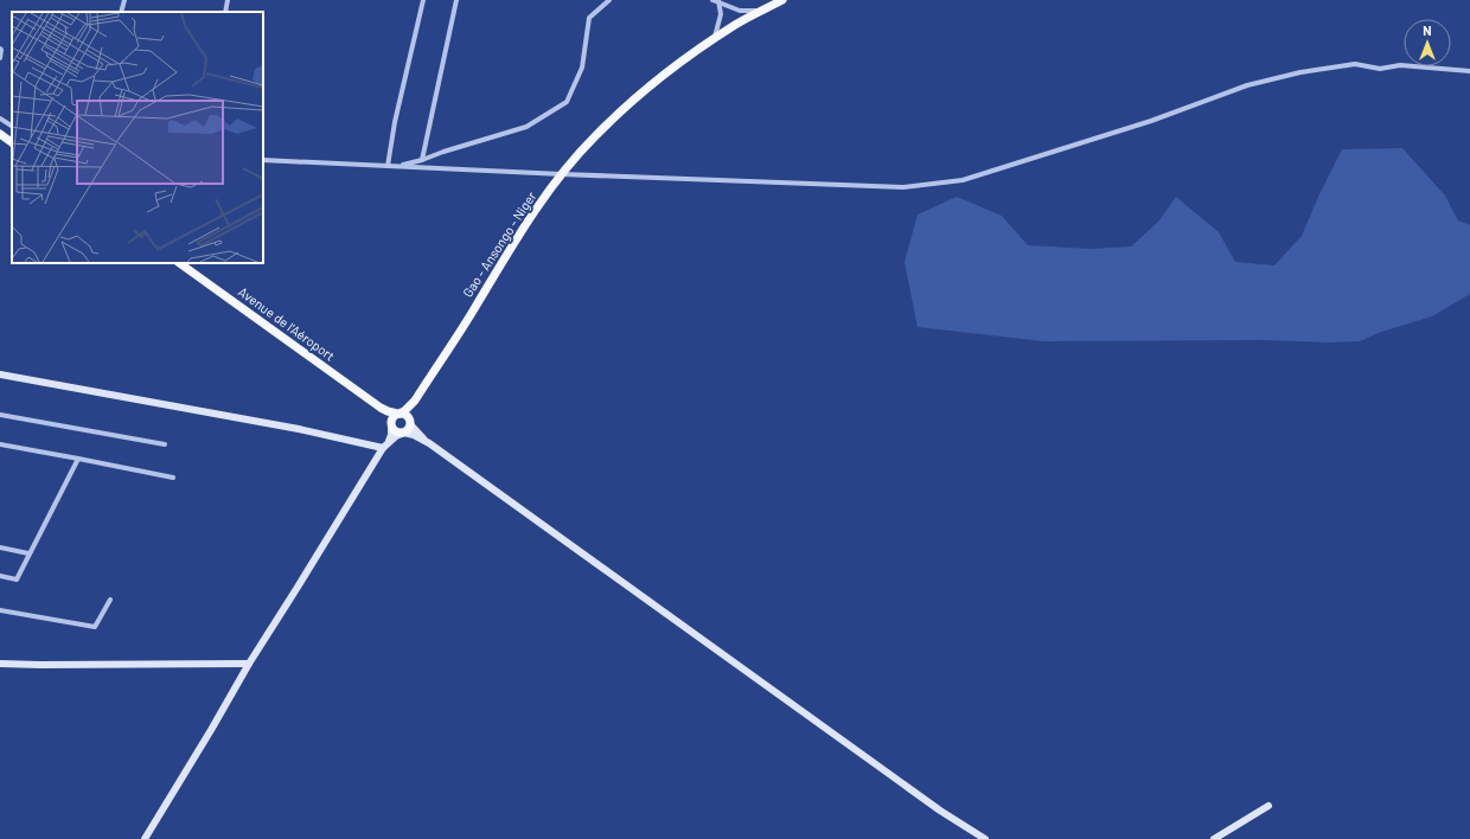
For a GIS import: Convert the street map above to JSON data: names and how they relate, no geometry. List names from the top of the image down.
{
  "streets": {
    "main road": ["Gao - Ansongo - Niger", "Avenue de l'Aéroport"]
  },
  "north": "top"
}
